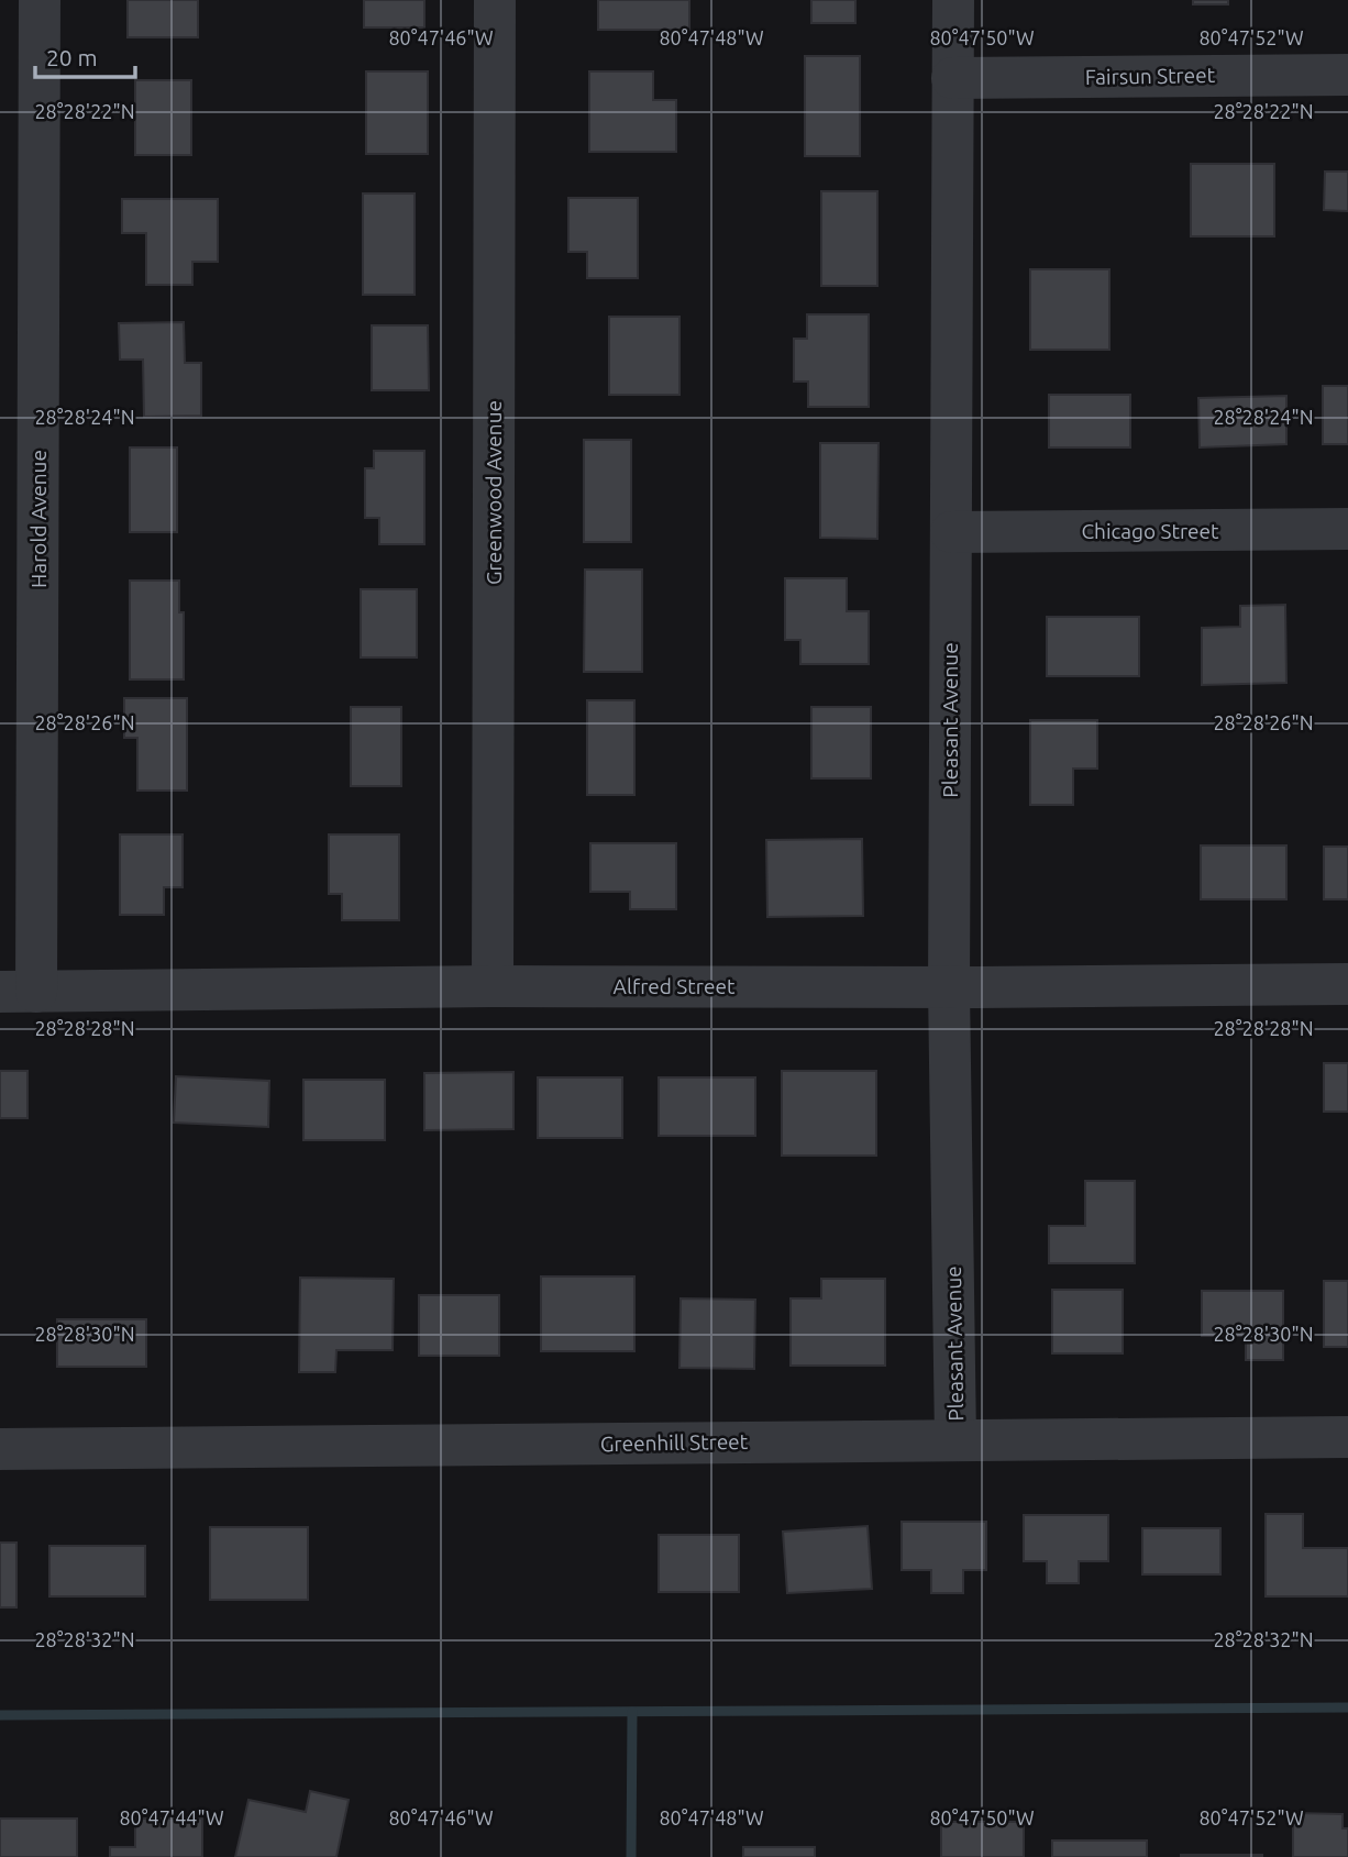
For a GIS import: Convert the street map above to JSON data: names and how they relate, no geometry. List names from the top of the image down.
{
  "streets": {
    "street": [
      "Fairsun Street",
      "Greenwood Avenue",
      "Harold Avenue",
      "Chicago Street",
      "Pleasant Avenue",
      "Alfred Street",
      "Greenhill Street"
    ]
  },
  "crossings": [
    ["Fairsun Street", "Pleasant Avenue"],
    ["Greenwood Avenue", "Alfred Street"],
    ["Harold Avenue", "Alfred Street"],
    ["Chicago Street", "Pleasant Avenue"],
    ["Pleasant Avenue", "Alfred Street"],
    ["Pleasant Avenue", "Greenhill Street"]
  ],
  "scale_bar": "20 m",
  "coordinates": [
    "80°47'46\"W",
    "80°47'48\"W",
    "80°47'50\"W",
    "80°47'52\"W",
    "28°28'22\"N",
    "28°28'24\"N",
    "28°28'26\"N",
    "28°28'28\"N",
    "28°28'30\"N",
    "28°28'32\"N",
    "80°47'44\"W"
  ]
}
